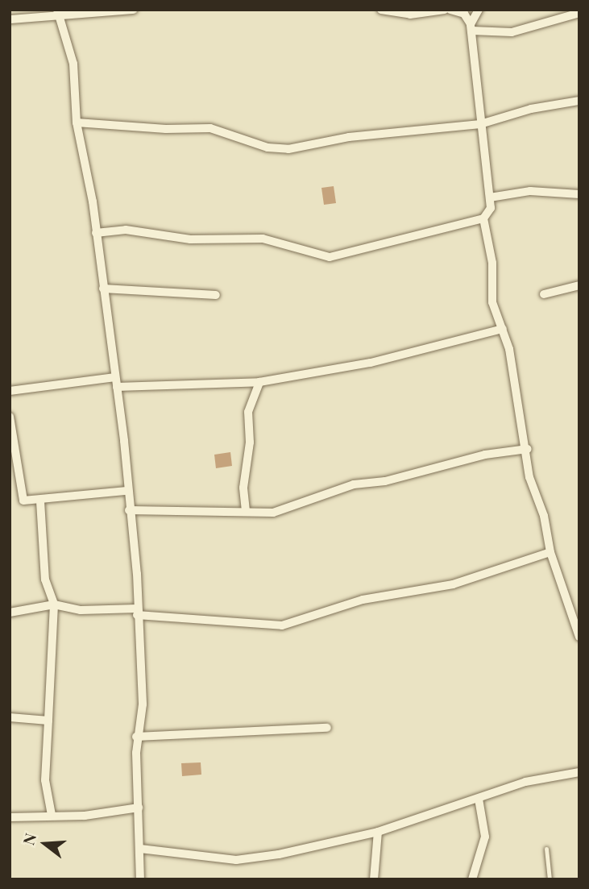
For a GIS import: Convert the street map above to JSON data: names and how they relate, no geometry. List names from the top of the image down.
{
  "north": "left"
}
